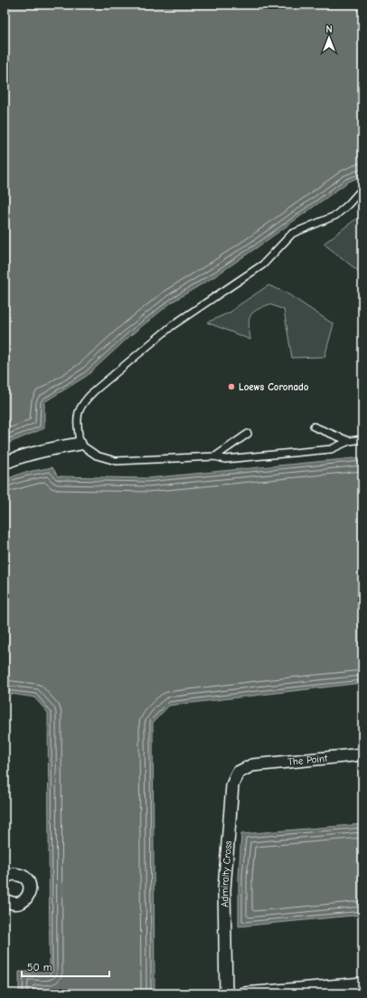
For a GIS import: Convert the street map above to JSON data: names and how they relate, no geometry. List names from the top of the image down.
{
  "streets": {
    "street": ["The Point", "Admiralty Cross"]
  },
  "crossings": [
    ["The Point", "Admiralty Cross"]
  ],
  "places": ["Loews Coronado"],
  "scale_bar": "50 m",
  "north": "top"
}
